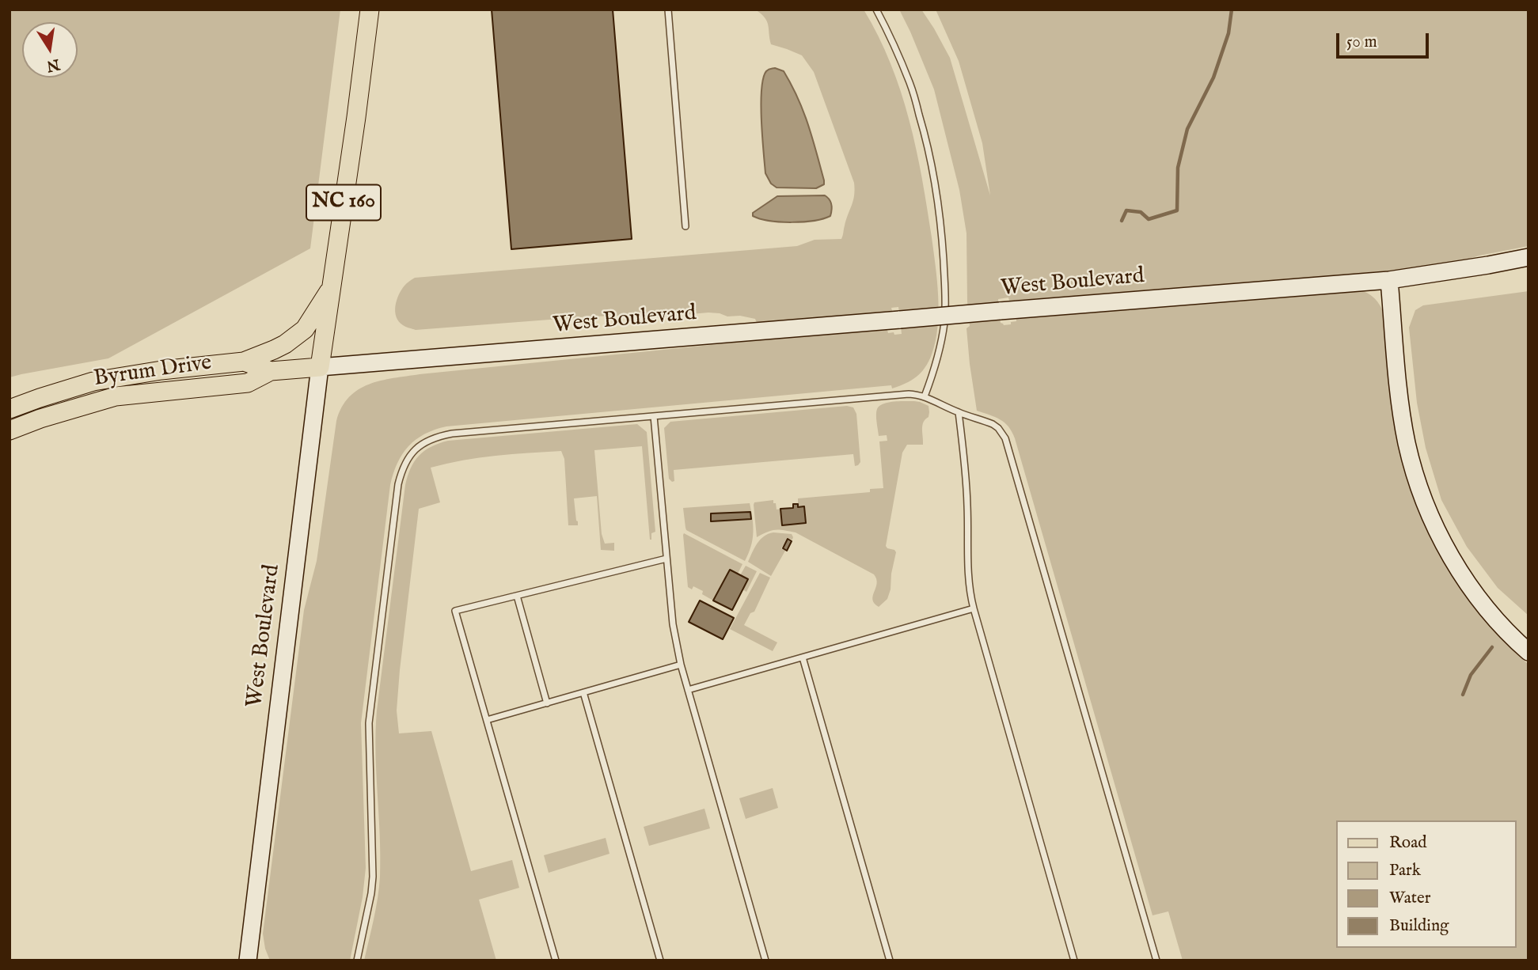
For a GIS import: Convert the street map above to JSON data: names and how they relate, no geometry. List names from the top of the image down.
{
  "streets": {
    "main road": ["NC 160", "Byrum Drive"],
    "street": ["West Boulevard"]
  },
  "crossings": [
    ["NC 160", "West Boulevard"],
    ["NC 160", "Byrum Drive"],
    ["West Boulevard", "Byrum Drive"]
  ],
  "legend": [
    "Road",
    "Park",
    "Water",
    "Building"
  ],
  "scale_bar": "50 m",
  "north": "bottom"
}
